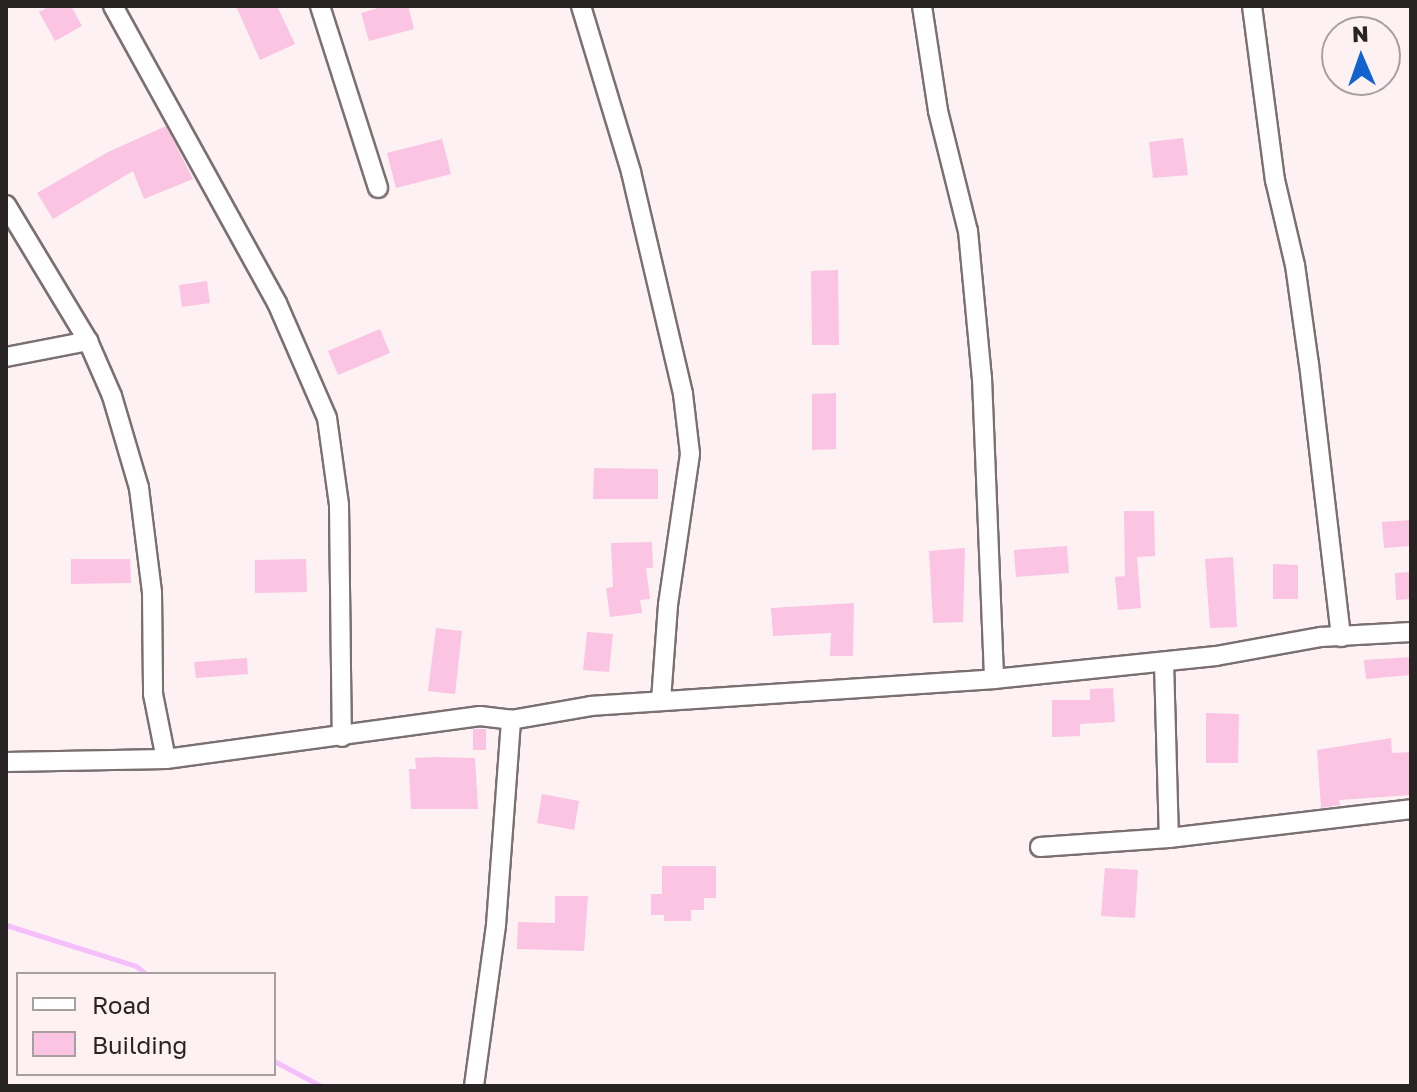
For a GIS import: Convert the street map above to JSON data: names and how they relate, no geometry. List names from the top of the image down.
{
  "legend": ["Road", "Building"],
  "north": "top"
}
